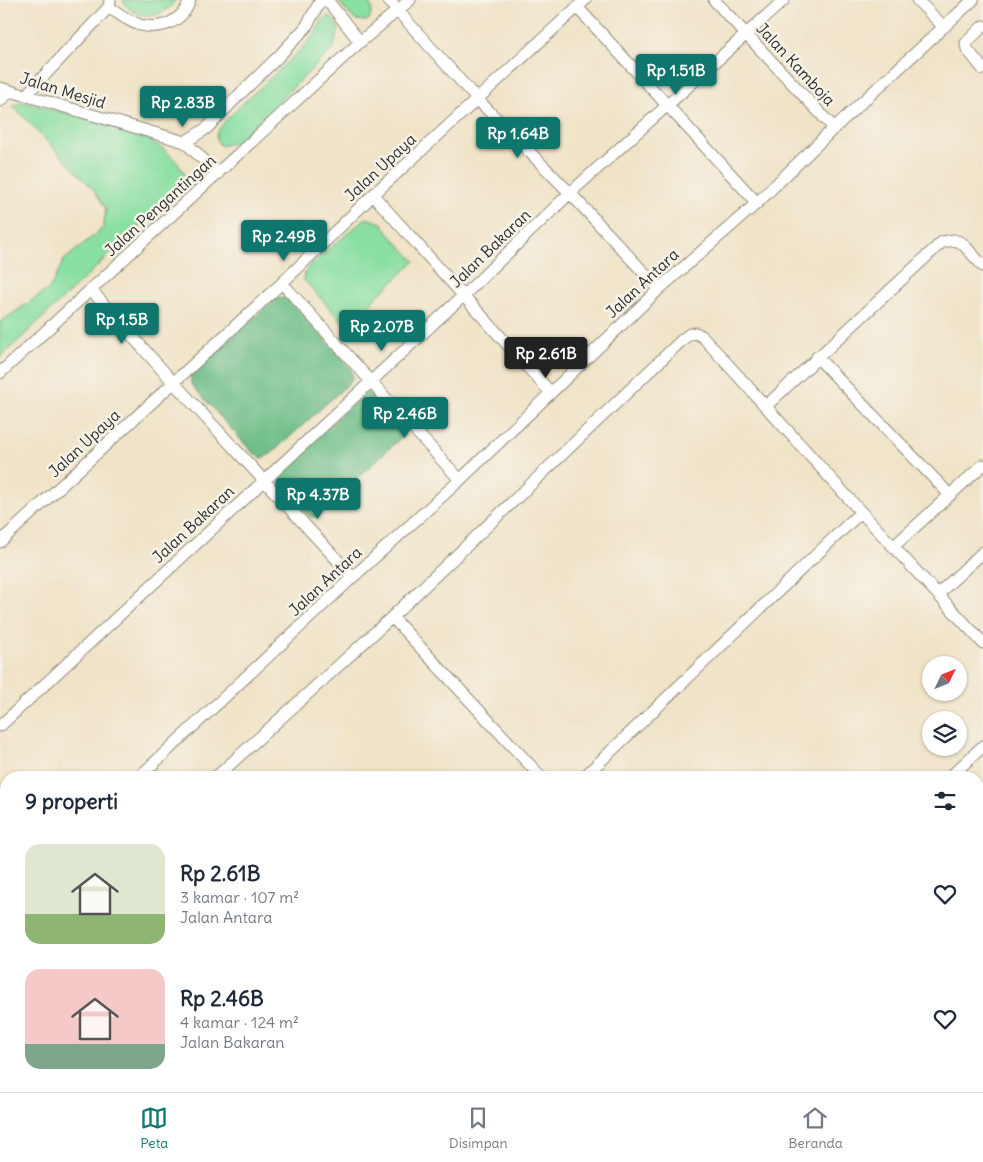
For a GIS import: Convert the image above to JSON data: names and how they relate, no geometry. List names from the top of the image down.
{
  "streets": {
    "street": [
      "Jalan Kamboja",
      "Jalan Mesjid",
      "Jalan Upaya",
      "Jalan Pengantingan",
      "Jalan Bakaran",
      "Jalan Antara"
    ]
  },
  "crossings": [
    ["Jalan Kamboja", "Jalan Bakaran"],
    ["Jalan Kamboja", "Jalan Antara"]
  ],
  "north": "top right",
  "page": {
    "price": [
      "Rp 1.51B",
      "Rp 2.83B",
      "Rp 1.64B",
      "Rp 2.49B",
      "Rp 1.5B",
      "Rp 2.07B",
      "Rp 2.61B",
      "Rp 2.46B",
      "Rp 4.37B"
    ],
    "heading": "9 properti",
    "list": [
      {
        "name": "Rp 2.61B",
        "note": "3 kamar · 107 m² · Jalan Antara"
      },
      {
        "name": "Rp 2.46B",
        "note": "4 kamar · 124 m² · Jalan Bakaran"
      }
    ],
    "tabs": ["Peta", "Disimpan", "Beranda"]
  }
}
